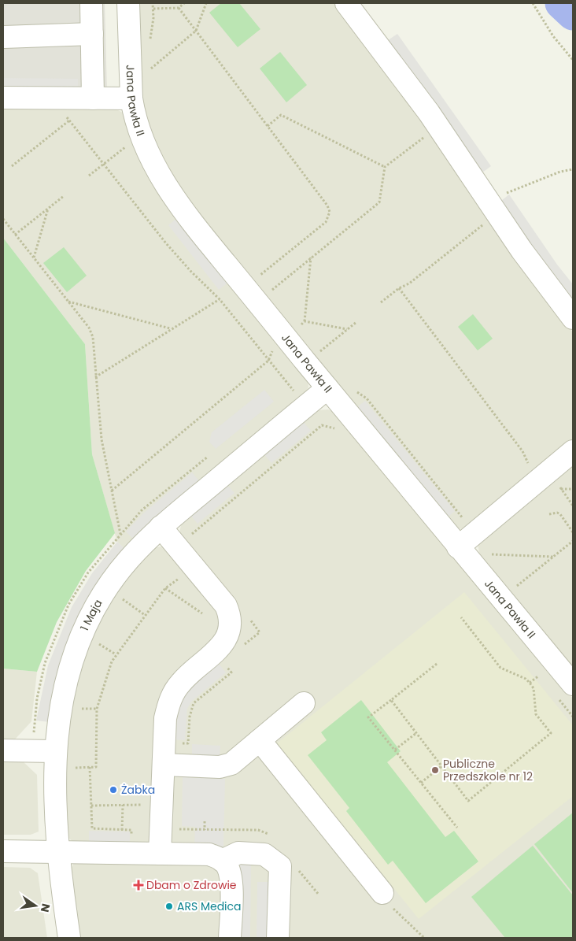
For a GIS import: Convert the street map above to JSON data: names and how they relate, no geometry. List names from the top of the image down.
{
  "streets": {
    "street": ["Jana Pawła II", "1 Maja"]
  },
  "crossings": [
    ["Jana Pawła II", "1 Maja"]
  ],
  "places": {
    "other": ["Publiczne Przedszkole nr 12", "Żabka", "ARS Medica"],
    "health": ["Dbam o Zdrowie"]
  },
  "north": "right"
}
